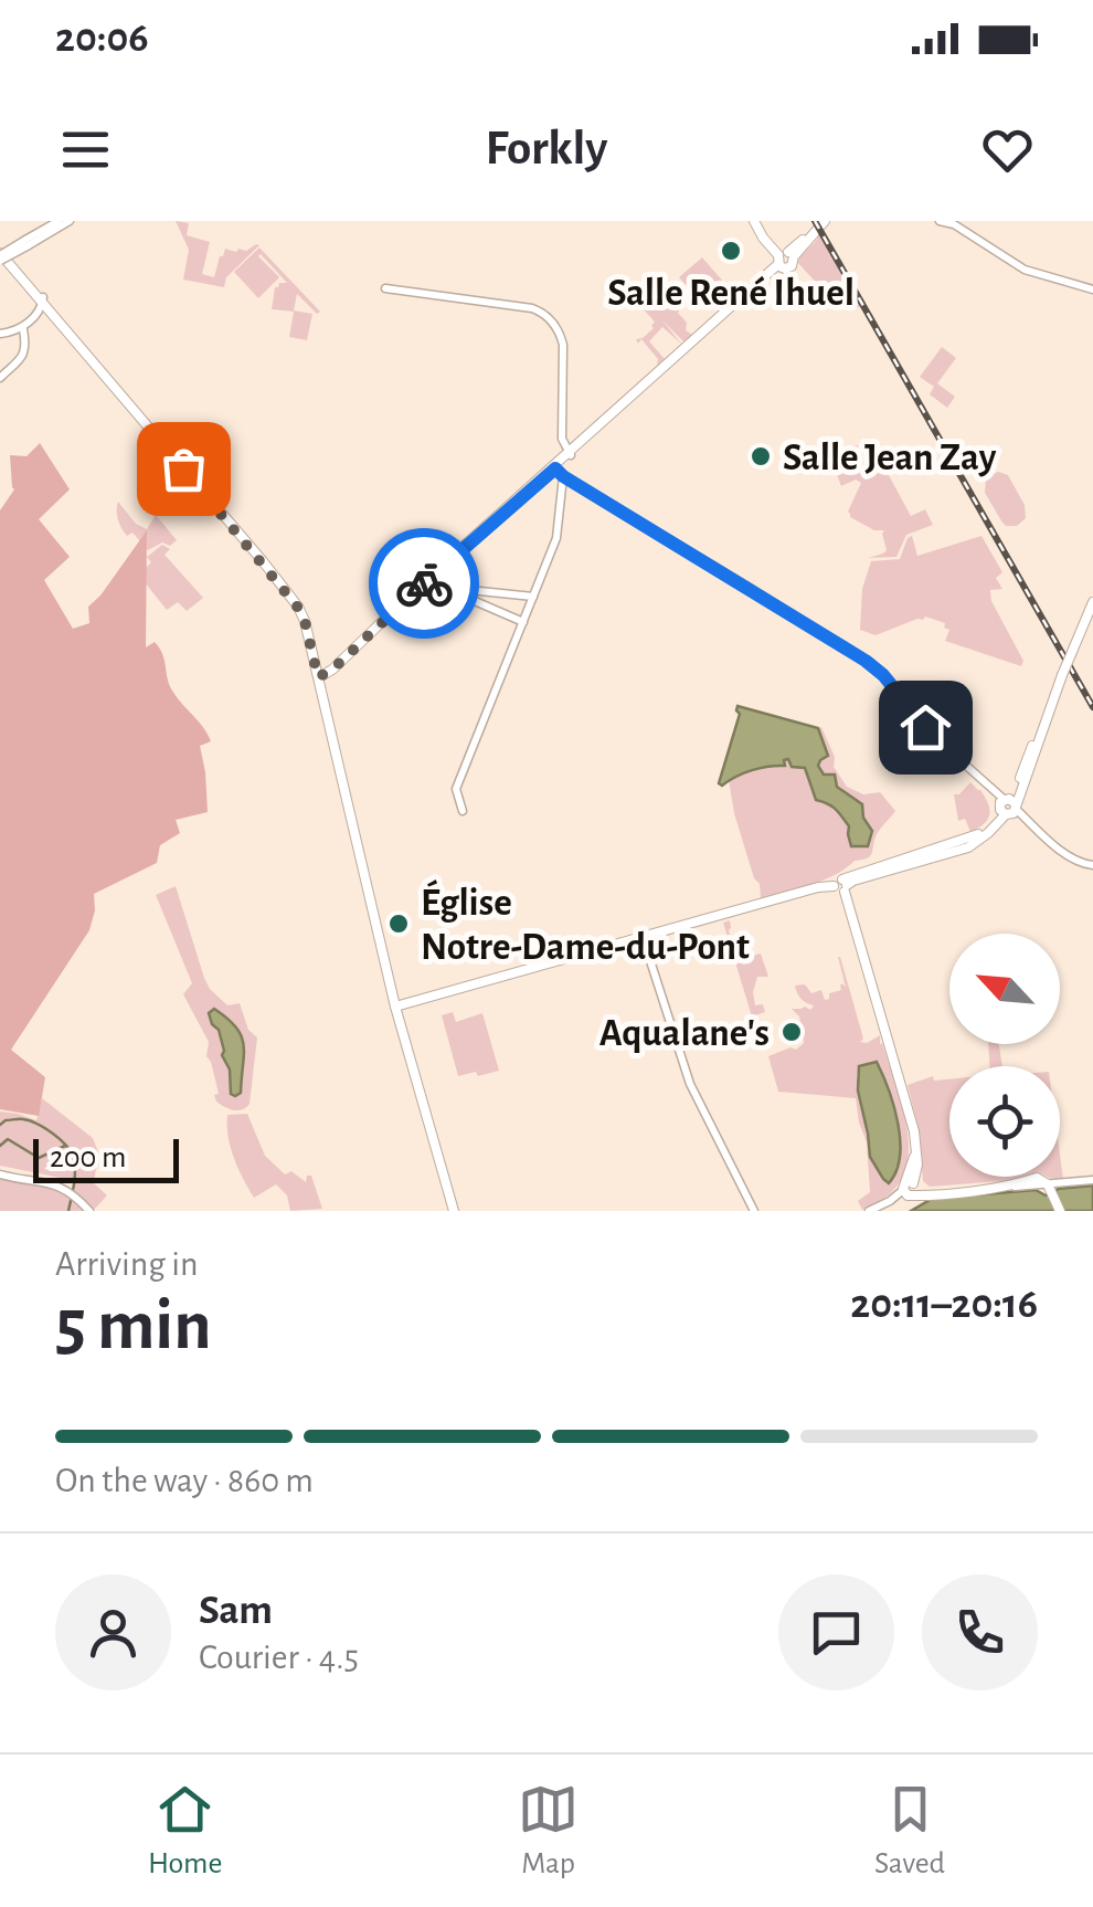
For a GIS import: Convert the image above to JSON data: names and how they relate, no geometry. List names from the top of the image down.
{
  "places": [
    "Salle René Ihuel",
    "Salle Jean Zay",
    "Église Notre-Dame-du-Pont",
    "Aqualane's"
  ],
  "scale_bar": "200 m",
  "north": "top left",
  "page": {
    "status": "20:06",
    "header": "Forkly",
    "scale": "200 m",
    "heading": ["5 min", "Arriving in", "20:11–20:16"],
    "panel": ["Sam", "Courier · 4.5"],
    "bar": "On the way · 860 m",
    "tabs": ["Home", "Map", "Saved"]
  }
}
